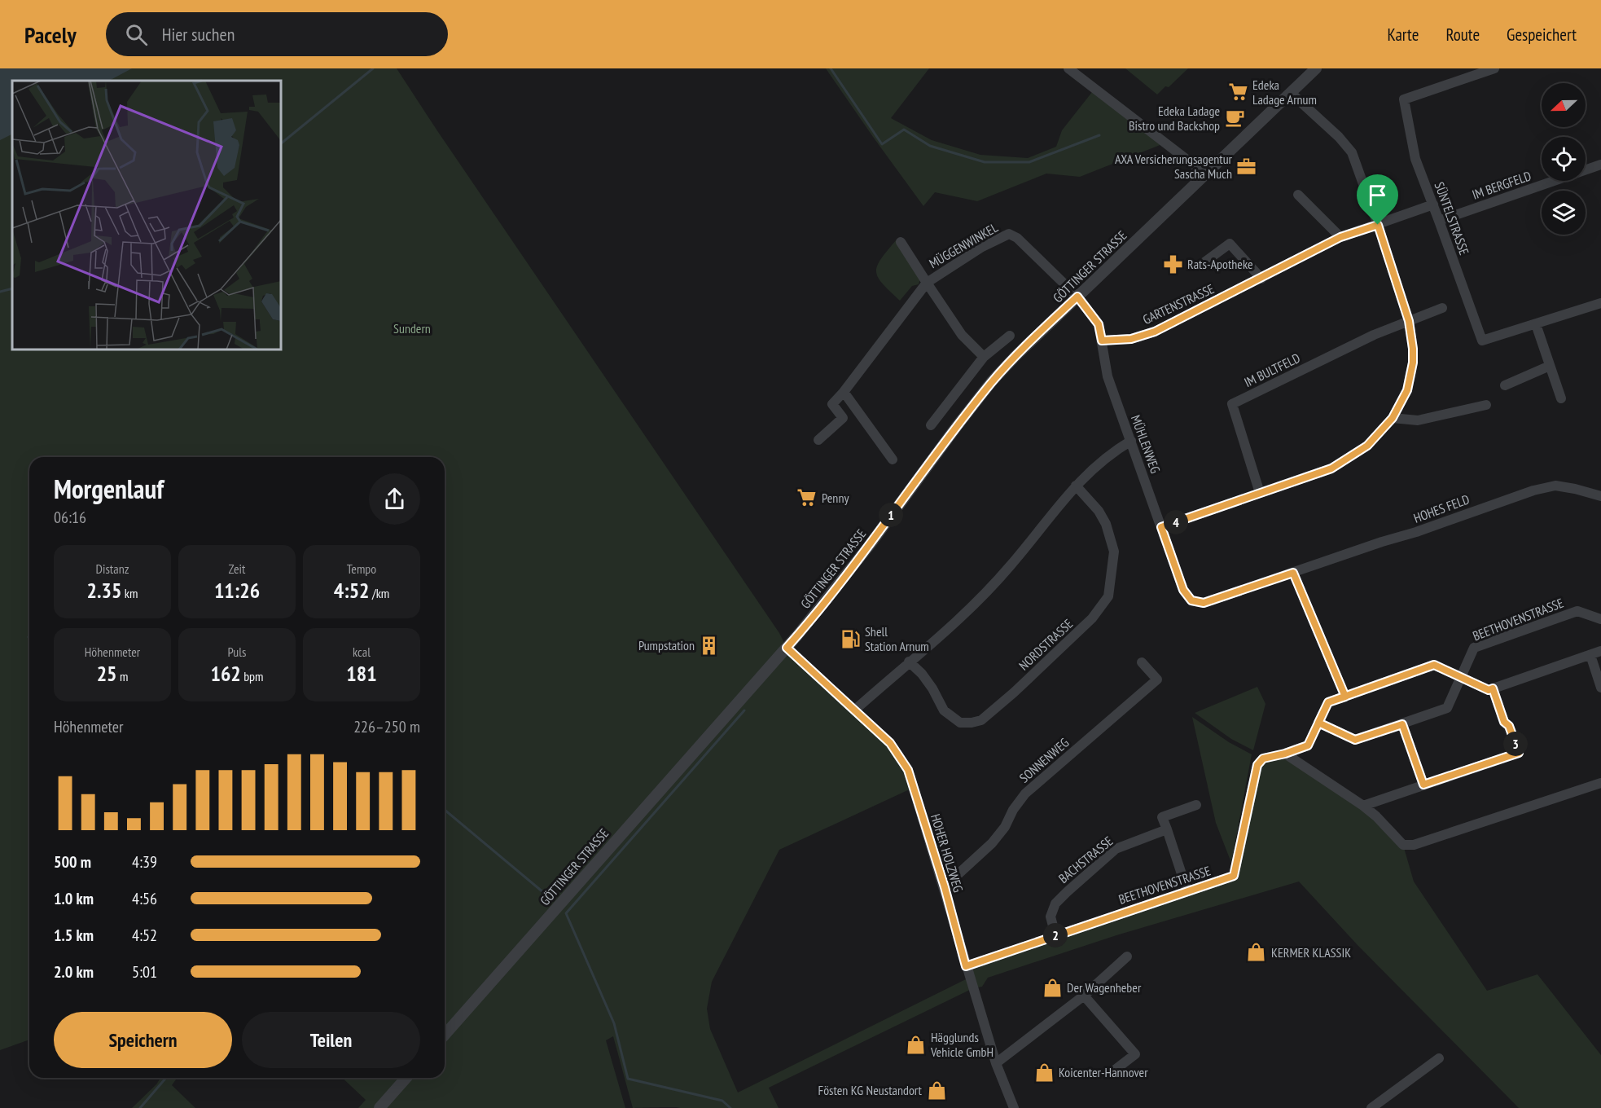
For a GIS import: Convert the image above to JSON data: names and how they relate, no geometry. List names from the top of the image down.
{
  "streets": {
    "street": [
      "IM BERGFELD",
      "SÜNTELSTRASSE",
      "MÜGGENWINKEL",
      "GÖTTINGER STRASSE",
      "GARTENSTRASSE",
      "IM BULTFELD",
      "MÜHLENWEG",
      "HOHES FELD",
      "BEETHOVENSTRASSE",
      "NORDSTRASSE",
      "SONNENWEG",
      "HOHER HOLZWEG",
      "BACHSTRASSE"
    ]
  },
  "crossings": [
    ["IM BERGFELD", "SÜNTELSTRASSE"],
    ["SÜNTELSTRASSE", "GARTENSTRASSE"],
    ["MÜGGENWINKEL", "GÖTTINGER STRASSE"],
    ["MÜGGENWINKEL", "MÜHLENWEG"],
    ["GÖTTINGER STRASSE", "MÜHLENWEG"],
    ["GÖTTINGER STRASSE", "HOHER HOLZWEG"],
    ["GARTENSTRASSE", "MÜHLENWEG"],
    ["MÜHLENWEG", "HOHES FELD"],
    ["BEETHOVENSTRASSE", "HOHER HOLZWEG"],
    ["BEETHOVENSTRASSE", "BACHSTRASSE"],
    ["SONNENWEG", "HOHER HOLZWEG"]
  ],
  "parks": ["Sundern"],
  "places": {
    "supermarket": ["Edeka Ladage Arnum", "Penny"],
    "cafe": ["Edeka Ladage Bistro und Backshop"],
    "office": ["AXA Versicherungsagentur Sascha Much"],
    "pharmacy": ["Rats-Apotheke"],
    "fuel station": ["Shell Station Arnum"],
    "building": ["Pumpstation"],
    "shop": [
      "KERMER KLASSIK",
      "Der Wagenheber",
      "Hägglunds Vehicle GmbH",
      "Koicenter-Hannover",
      "Fösten KG Neustandort"
    ]
  },
  "north": "left",
  "page": {
    "header": "Pacely",
    "search": "Hier suchen",
    "nav": ["Karte", "Route", "Gespeichert"],
    "heading": ["Morgenlauf", "06:16"],
    "pins": [
      "1",
      "4",
      "3",
      "2"
    ],
    "stats": [
      ["Distanz", "2.35 km"],
      ["Zeit", "11:26"],
      ["Tempo", "4:52 /km"],
      ["Höhenmeter", "25 m"],
      ["Puls", "162 bpm"],
      ["kcal", "181"]
    ],
    "chart": ["Höhenmeter", "226–250 m"],
    "list": [
      {
        "name": "500 m",
        "note": "4:39"
      },
      {
        "name": "1.0 km",
        "note": "4:56"
      },
      {
        "name": "1.5 km",
        "note": "4:52"
      },
      {
        "name": "2.0 km",
        "note": "5:01"
      }
    ],
    "buttons": ["Speichern", "Teilen"]
  }
}
